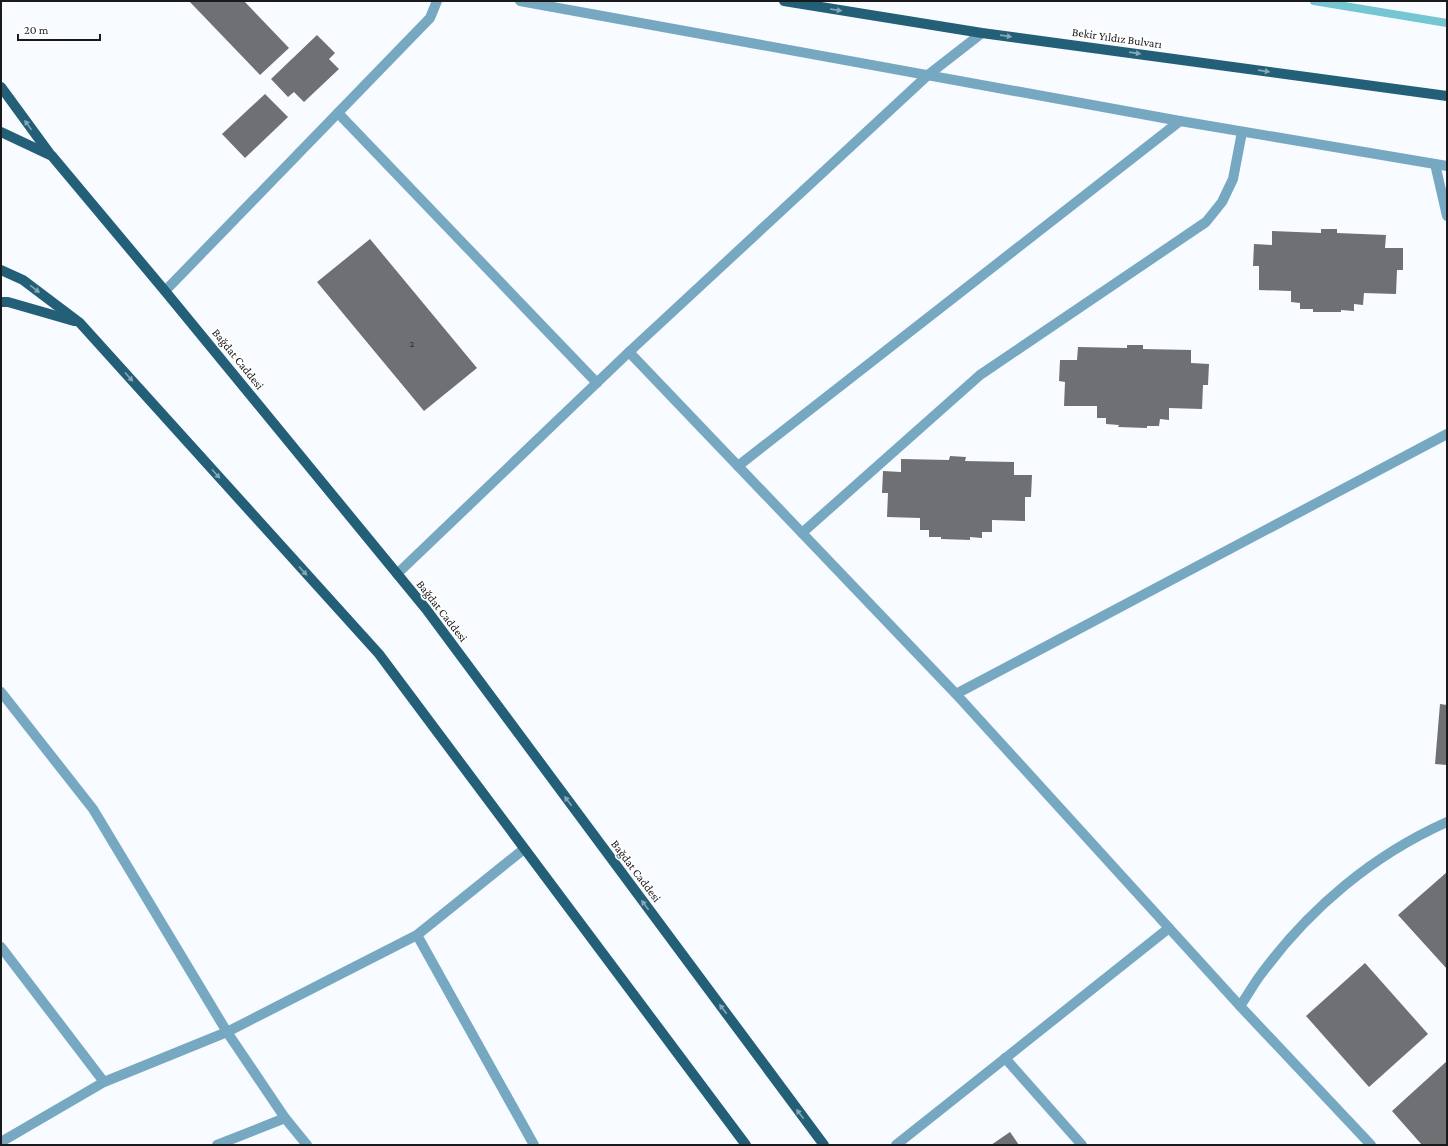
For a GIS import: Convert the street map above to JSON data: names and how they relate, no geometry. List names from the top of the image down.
{
  "streets": {
    "main road": ["Bekir Yıldız Bulvarı", "Bağdat Caddesi"]
  },
  "one_way": ["Bekir Yıldız Bulvarı"],
  "house_numbers": ["2"],
  "scale_bar": "20 m"
}
